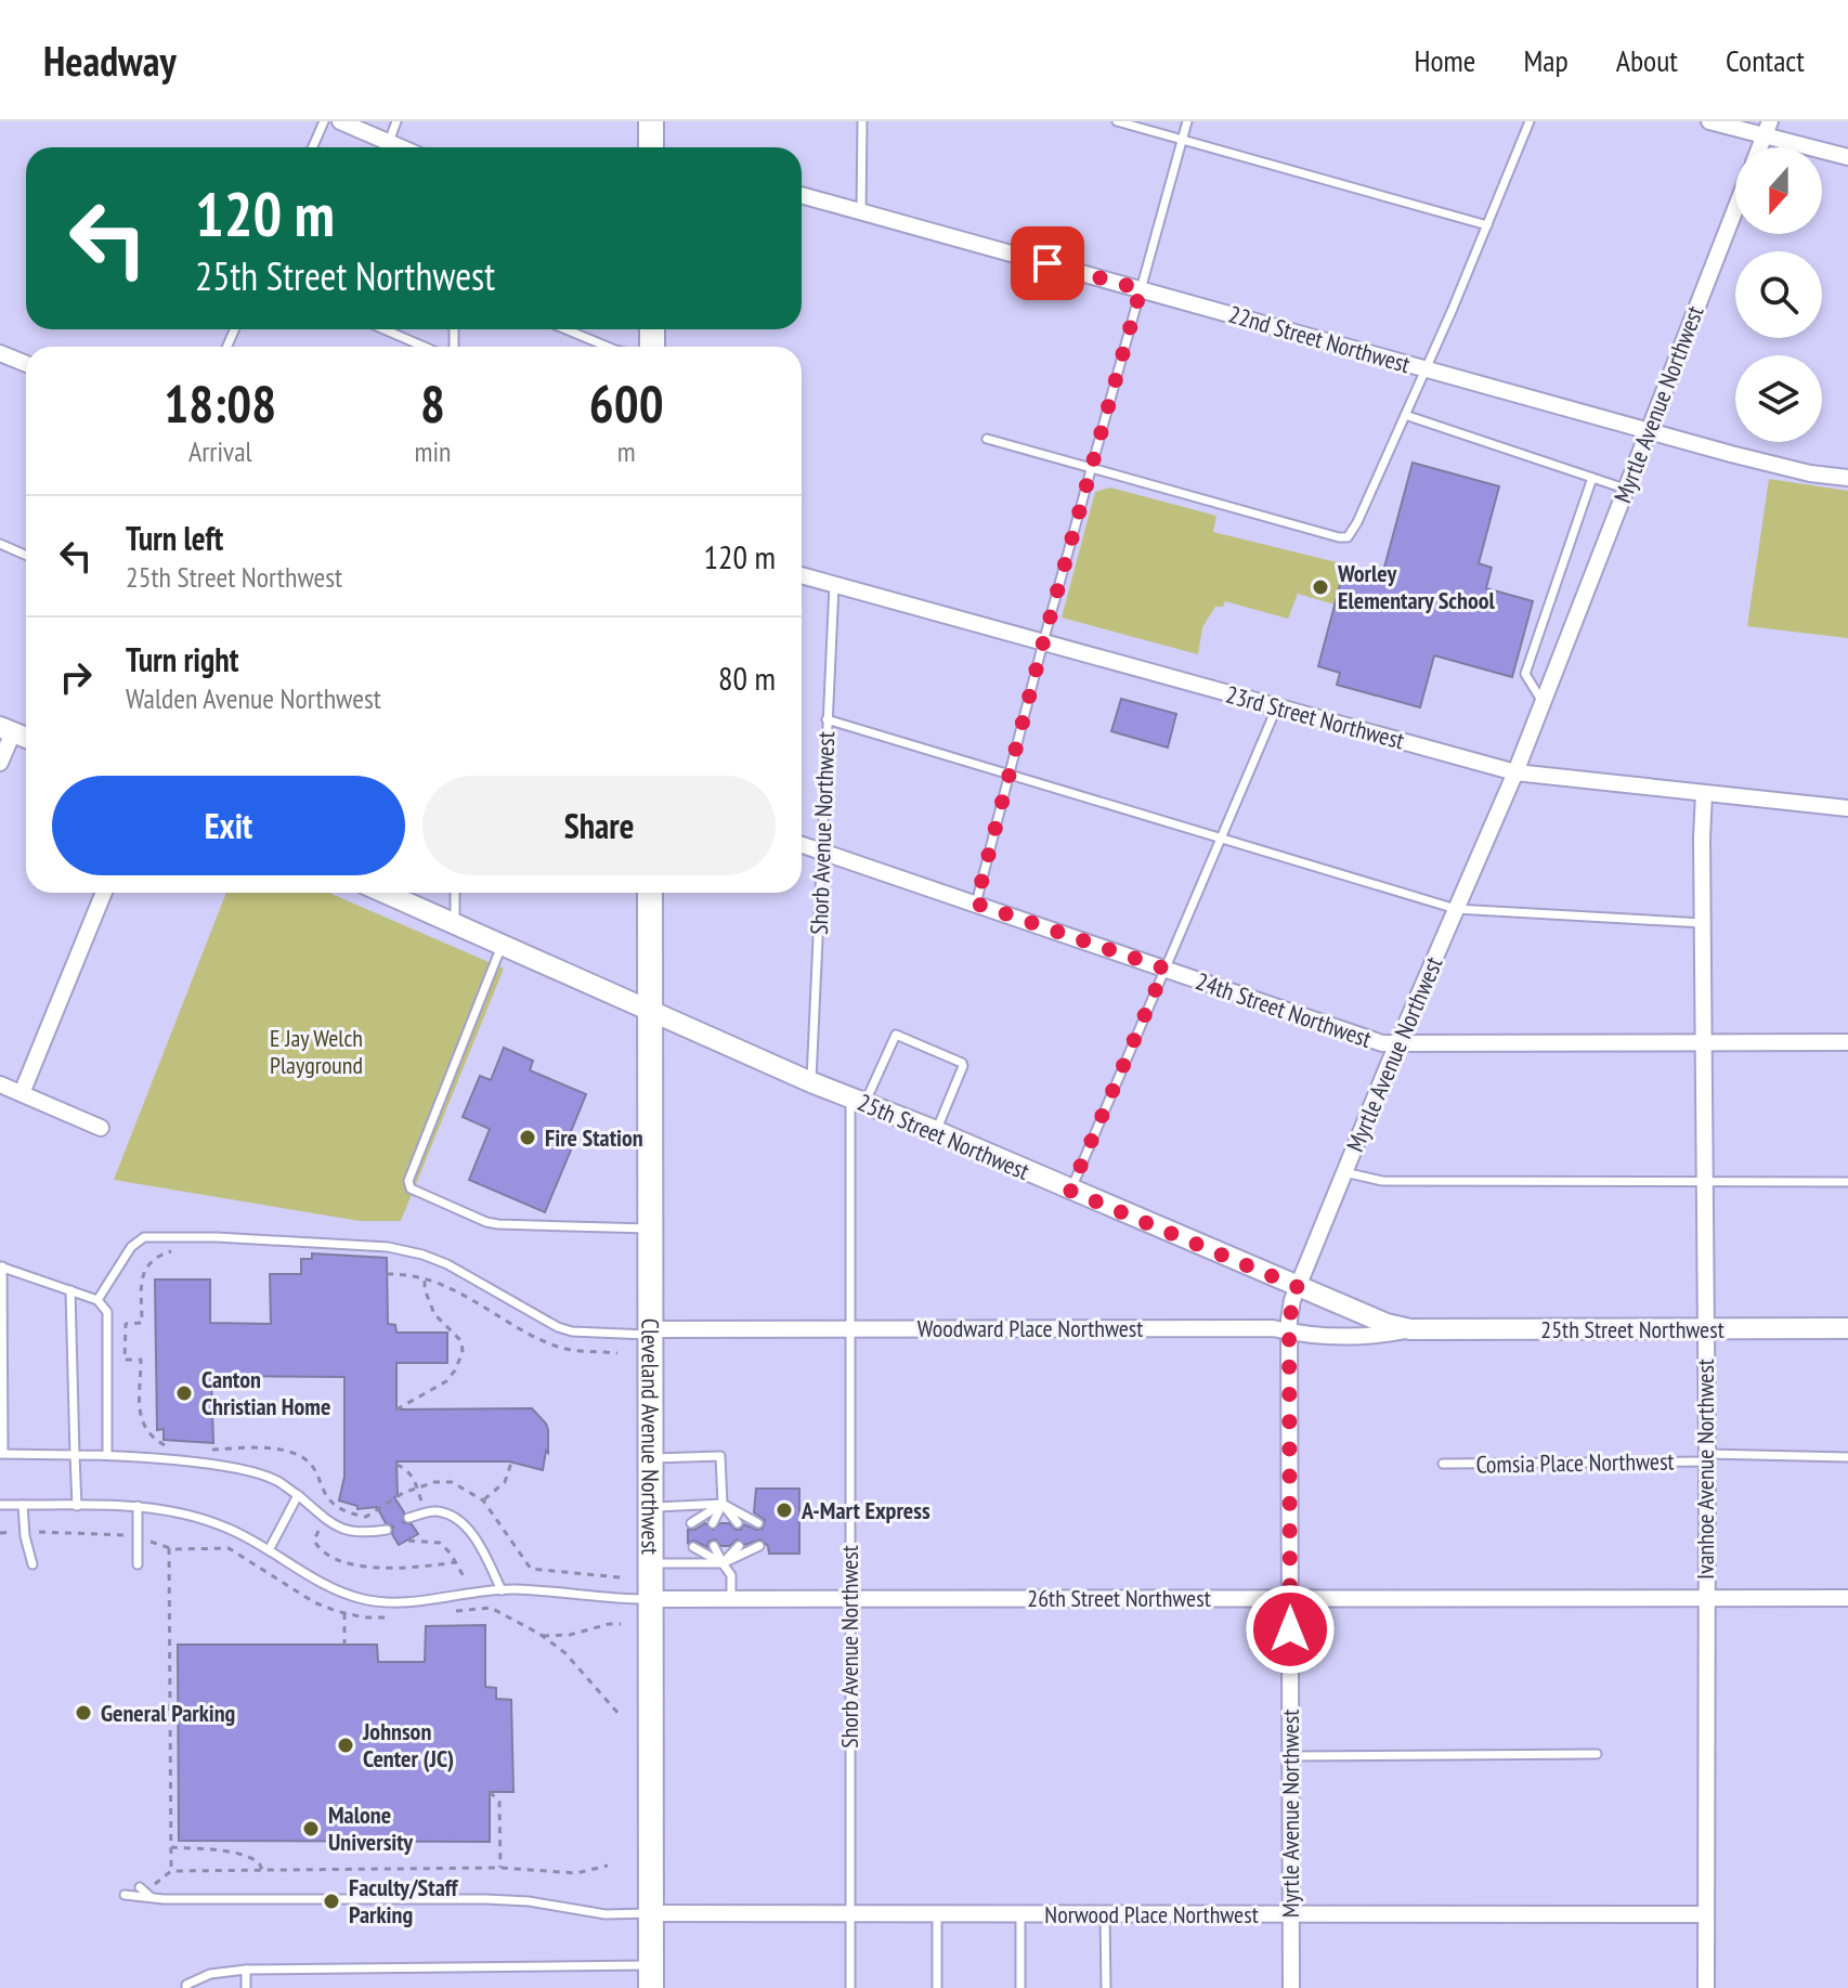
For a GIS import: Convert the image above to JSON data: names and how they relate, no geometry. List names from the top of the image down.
{
  "streets": {
    "main road": ["Cleveland Avenue Northwest"],
    "street": [
      "22nd Street Northwest",
      "Myrtle Avenue Northwest",
      "23rd Street Northwest",
      "24th Street Northwest",
      "25th Street Northwest",
      "Woodward Place Northwest",
      "Ivanhoe Avenue Northwest",
      "26th Street Northwest",
      "Norwood Place Northwest"
    ],
    "lane": ["Shorb Avenue Northwest", "Comsia Place Northwest"]
  },
  "crossings": [
    ["22nd Street Northwest", "Myrtle Avenue Northwest"],
    ["Myrtle Avenue Northwest", "23rd Street Northwest"],
    ["Myrtle Avenue Northwest", "24th Street Northwest"],
    ["Myrtle Avenue Northwest", "25th Street Northwest"],
    ["Myrtle Avenue Northwest", "Woodward Place Northwest"],
    ["Myrtle Avenue Northwest", "26th Street Northwest"],
    ["Myrtle Avenue Northwest", "Norwood Place Northwest"],
    ["23rd Street Northwest", "Shorb Avenue Northwest"],
    ["23rd Street Northwest", "Ivanhoe Avenue Northwest"],
    ["Shorb Avenue Northwest", "24th Street Northwest"],
    ["Shorb Avenue Northwest", "25th Street Northwest"],
    ["Shorb Avenue Northwest", "Woodward Place Northwest"],
    ["Shorb Avenue Northwest", "26th Street Northwest"],
    ["Shorb Avenue Northwest", "Norwood Place Northwest"],
    ["24th Street Northwest", "Ivanhoe Avenue Northwest"],
    ["25th Street Northwest", "Woodward Place Northwest"],
    ["25th Street Northwest", "Cleveland Avenue Northwest"],
    ["25th Street Northwest", "Ivanhoe Avenue Northwest"],
    ["Woodward Place Northwest", "Cleveland Avenue Northwest"],
    ["Cleveland Avenue Northwest", "26th Street Northwest"],
    ["Cleveland Avenue Northwest", "Norwood Place Northwest"],
    ["Comsia Place Northwest", "Ivanhoe Avenue Northwest"],
    ["Ivanhoe Avenue Northwest", "26th Street Northwest"],
    ["Ivanhoe Avenue Northwest", "Norwood Place Northwest"]
  ],
  "parks": ["E Jay Welch Playground"],
  "places": [
    "Worley Elementary School",
    "Fire Station",
    "Canton Christian Home",
    "A-Mart Express",
    "General Parking",
    "Johnson Center (JC)",
    "Malone University",
    "Faculty/Staff Parking"
  ],
  "north": "bottom",
  "page": {
    "header": "Headway",
    "nav": [
      "Home",
      "Map",
      "About",
      "Contact"
    ],
    "turn": ["120 m", "25th Street Northwest"],
    "eta": [
      "18:08",
      "Arrival",
      "8",
      "min",
      "600",
      "m"
    ],
    "list": [
      {
        "name": "Turn left",
        "note": "25th Street Northwest",
        "value": "120 m"
      },
      {
        "name": "Turn right",
        "note": "Walden Avenue Northwest",
        "value": "80 m"
      }
    ],
    "buttons": ["Exit", "Share"]
  }
}
